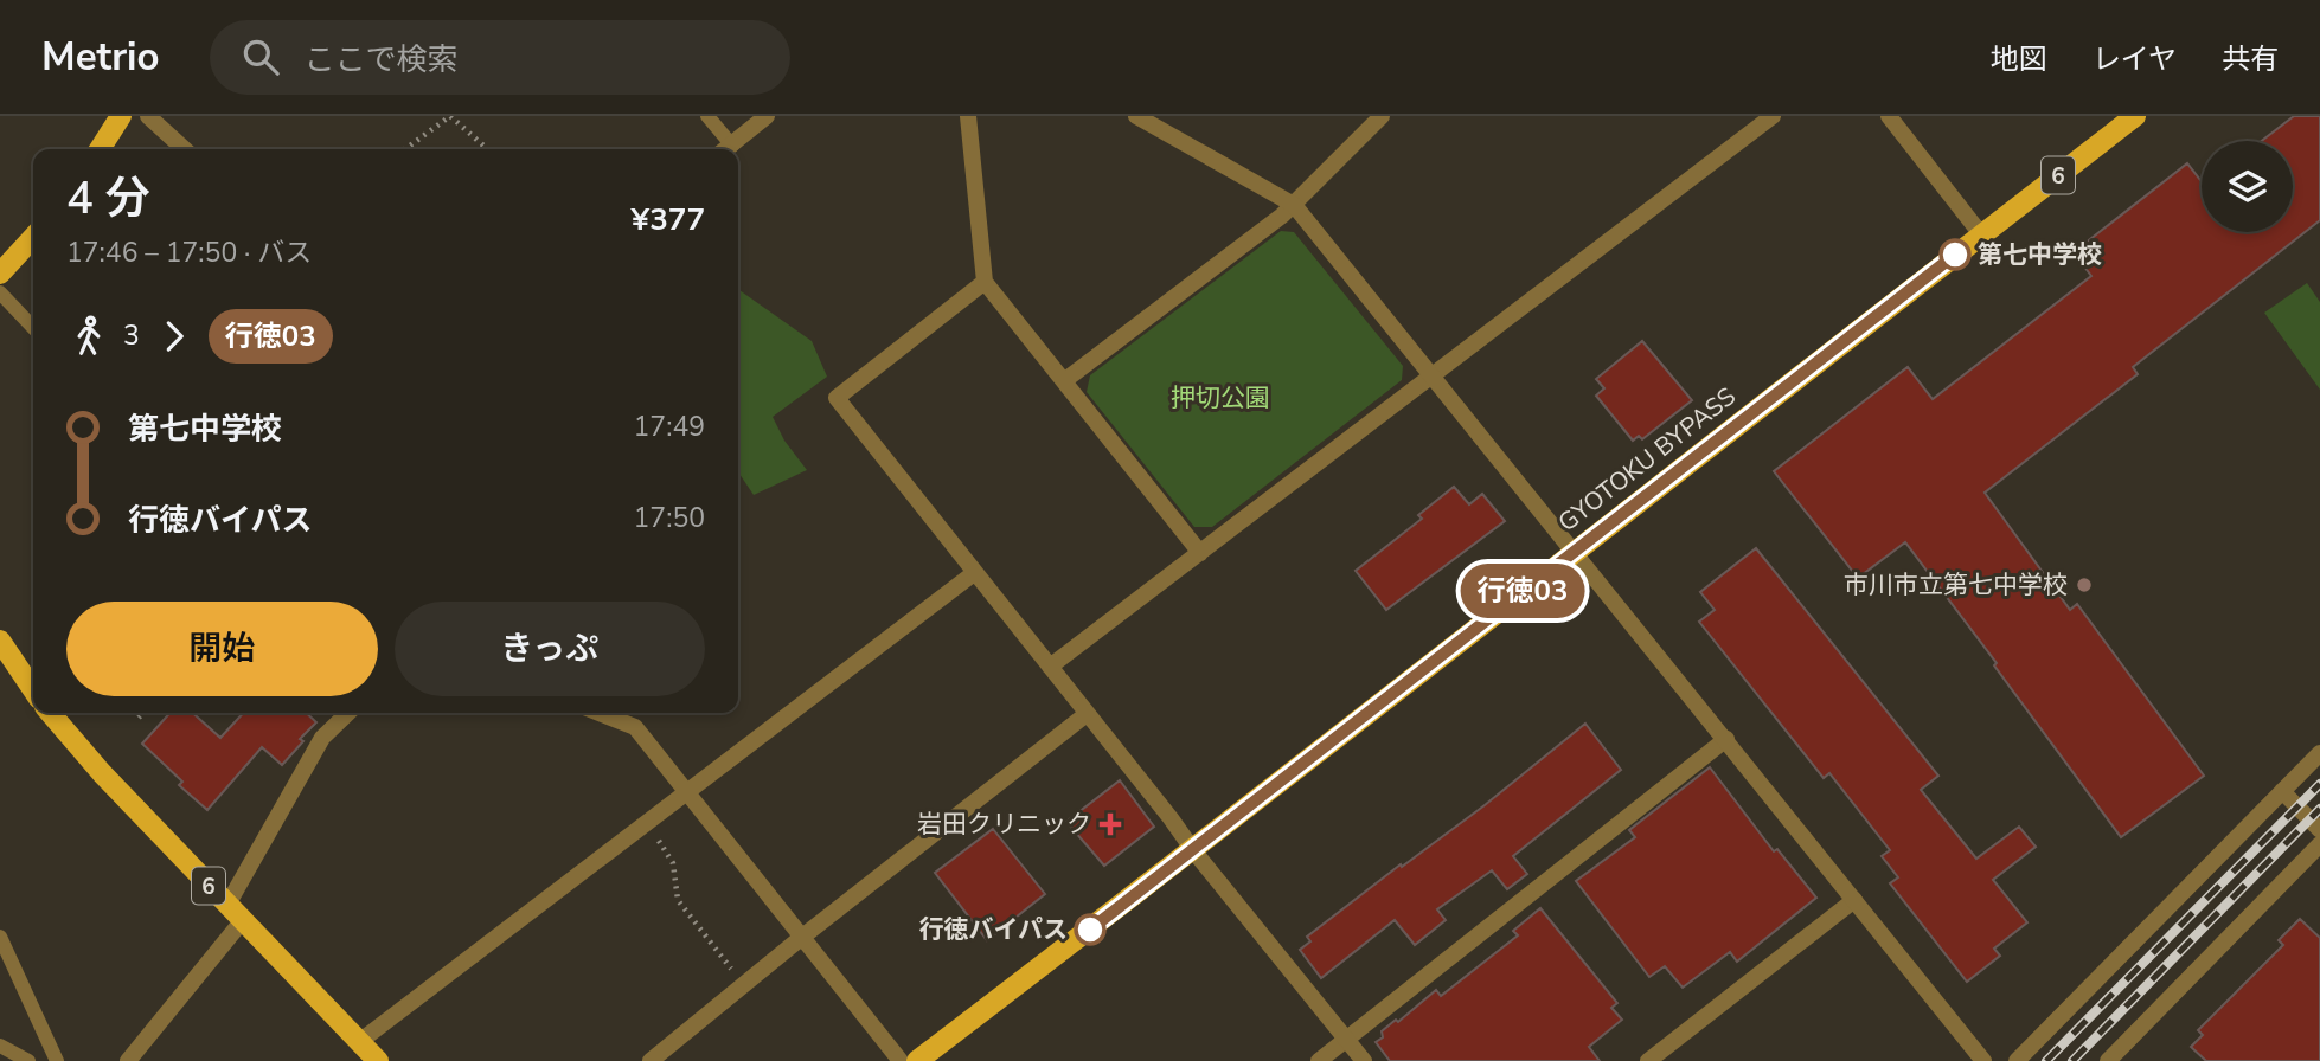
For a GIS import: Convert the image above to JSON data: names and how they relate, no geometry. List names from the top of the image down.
{
  "streets": {
    "main road": ["6", "GYOTOKU BYPASS"]
  },
  "parks": ["押切公園"],
  "places": {
    "other": ["第七中学校", "市川市立第七中学校", "行徳バイパス"],
    "health": ["岩田クリニック"]
  },
  "lines": ["bus line 行徳03"],
  "page": {
    "header": "Metrio",
    "search": "ここで検索",
    "nav": ["地図", "レイヤ", "共有"],
    "on_map": "行徳03",
    "heading": ["4 分", "17:46 – 17:50 · バス", "¥377"],
    "legs": ["3", "行徳03"],
    "list": [
      {
        "name": "第七中学校",
        "value": "17:49"
      },
      {
        "name": "行徳バイパス",
        "value": "17:50"
      }
    ],
    "buttons": ["開始", "きっぷ"]
  }
}
